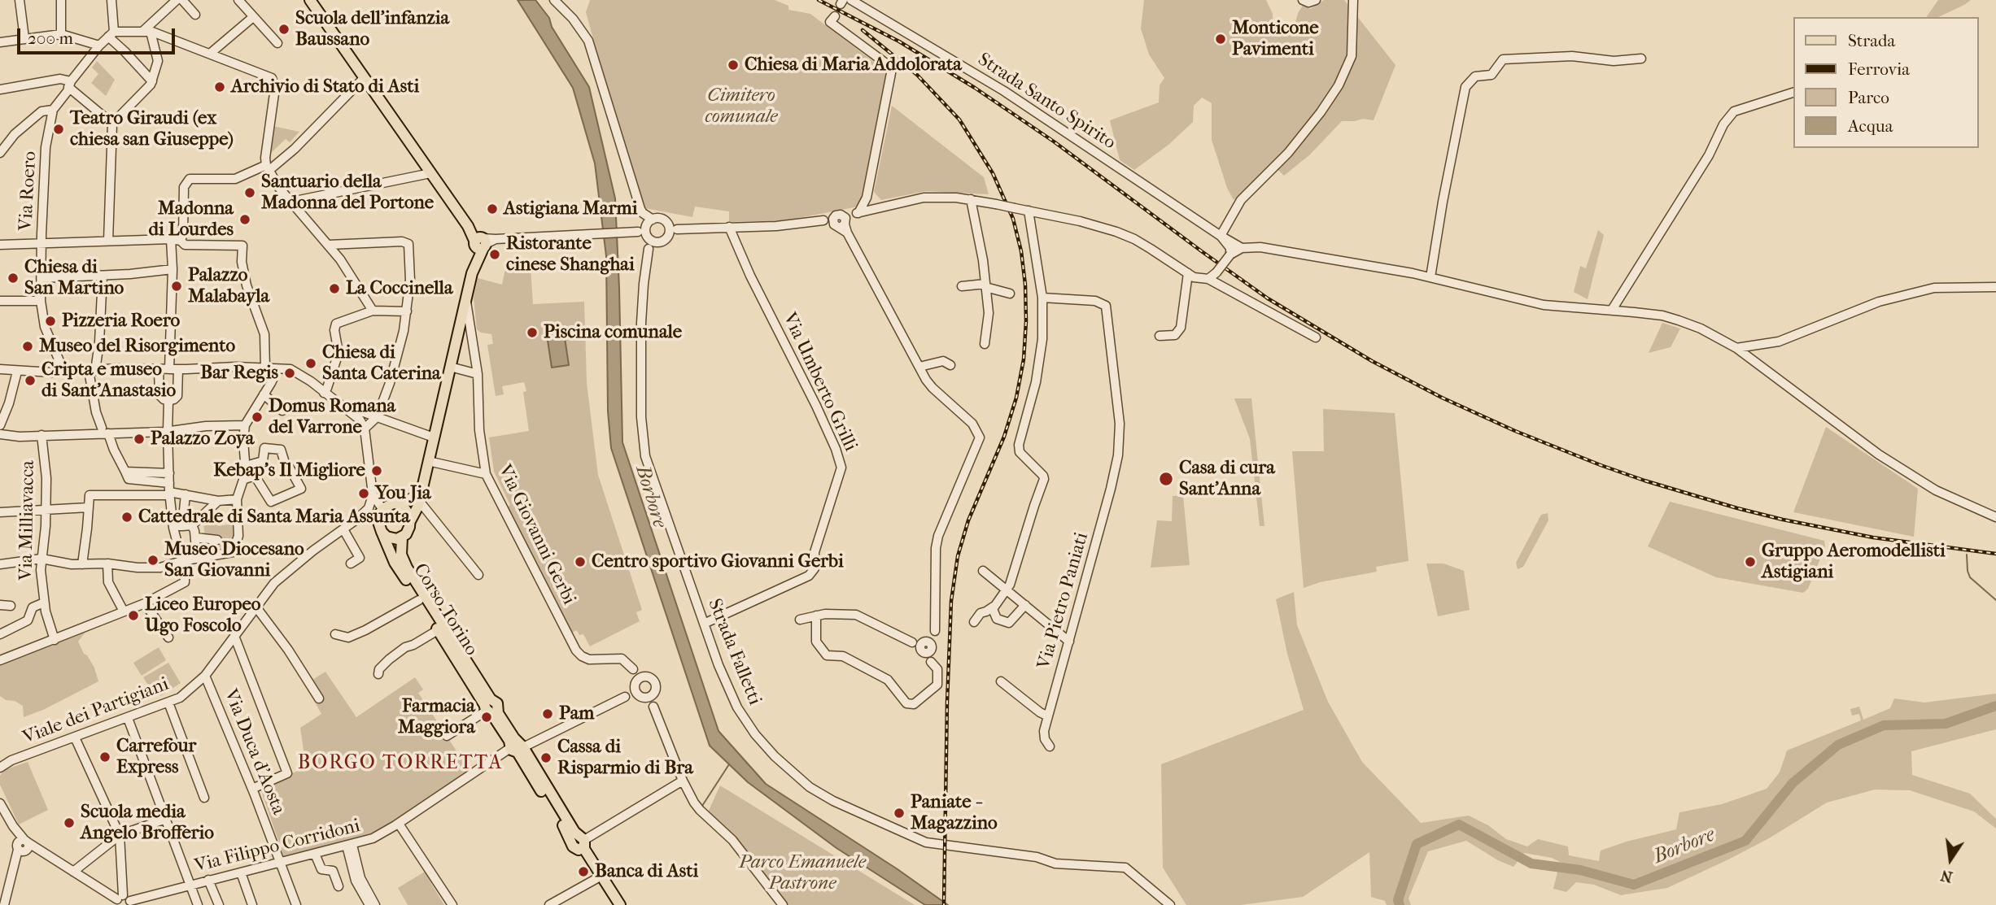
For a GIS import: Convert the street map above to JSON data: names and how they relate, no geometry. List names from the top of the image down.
{
  "streets": {
    "main road": ["Corso Torino"],
    "street": [
      "Strada Santo Spirito",
      "Via Roero",
      "Via Umberto Grilli",
      "Via Milliavacca",
      "Via Giovanni Gerbi",
      "Via Pietro Paniati",
      "Strada Falletti",
      "Viale dei Partigiani",
      "Via Duca d'Aosta",
      "Via Filippo Corridoni"
    ]
  },
  "crossings": [
    ["Via Umberto Grilli", "Strada Falletti"],
    ["Corso Torino", "Viale dei Partigiani"],
    ["Corso Torino", "Via Filippo Corridoni"],
    ["Viale dei Partigiani", "Via Duca d'Aosta"],
    ["Via Duca d'Aosta", "Via Filippo Corridoni"]
  ],
  "districts": ["BORGO TORRETTA"],
  "water": ["Borbore"],
  "parks": ["Cimitero comunale", "Parco Emanuele Pastrone"],
  "places": [
    "Scuola dell'infanzia Baussano",
    "Monticone Pavimenti",
    "Chiesa di Maria Addolorata",
    "Archivio di Stato di Asti",
    "Teatro Giraudi (ex chiesa san Giuseppe)",
    "Santuario della Madonna del Portone",
    "Astigiana Marmi",
    "Madonna di Lourdes",
    "Ristorante cinese Shanghai",
    "Chiesa di San Martino",
    "Palazzo Malabayla",
    "La Coccinella",
    "Pizzeria Roero",
    "Piscina comunale",
    "Museo del Risorgimento",
    "Chiesa di Santa Caterina",
    "Bar Regis",
    "Cripta e museo di Sant'Anastasio",
    "Domus Romana del Varrone",
    "Palazzo Zoya",
    "Kebap’s Il Migliore",
    "Casa di cura Sant'Anna",
    "You Jia",
    "Cattedrale di Santa Maria Assunta",
    "Museo Diocesano San Giovanni",
    "Centro sportivo Giovanni Gerbi",
    "Gruppo Aeromodellisti Astigiani",
    "Liceo Europeo Ugo Foscolo",
    "Pam",
    "Farmacia Maggiora",
    "Carrefour Express",
    "Cassa di Risparmio di Bra",
    "Paniate - Magazzino",
    "Scuola media Angelo Brofferio",
    "Banca di Asti"
  ],
  "legend": [
    "Strada",
    "Ferrovia",
    "Parco",
    "Acqua"
  ],
  "scale_bar": "200 m",
  "north": "bottom"
}
